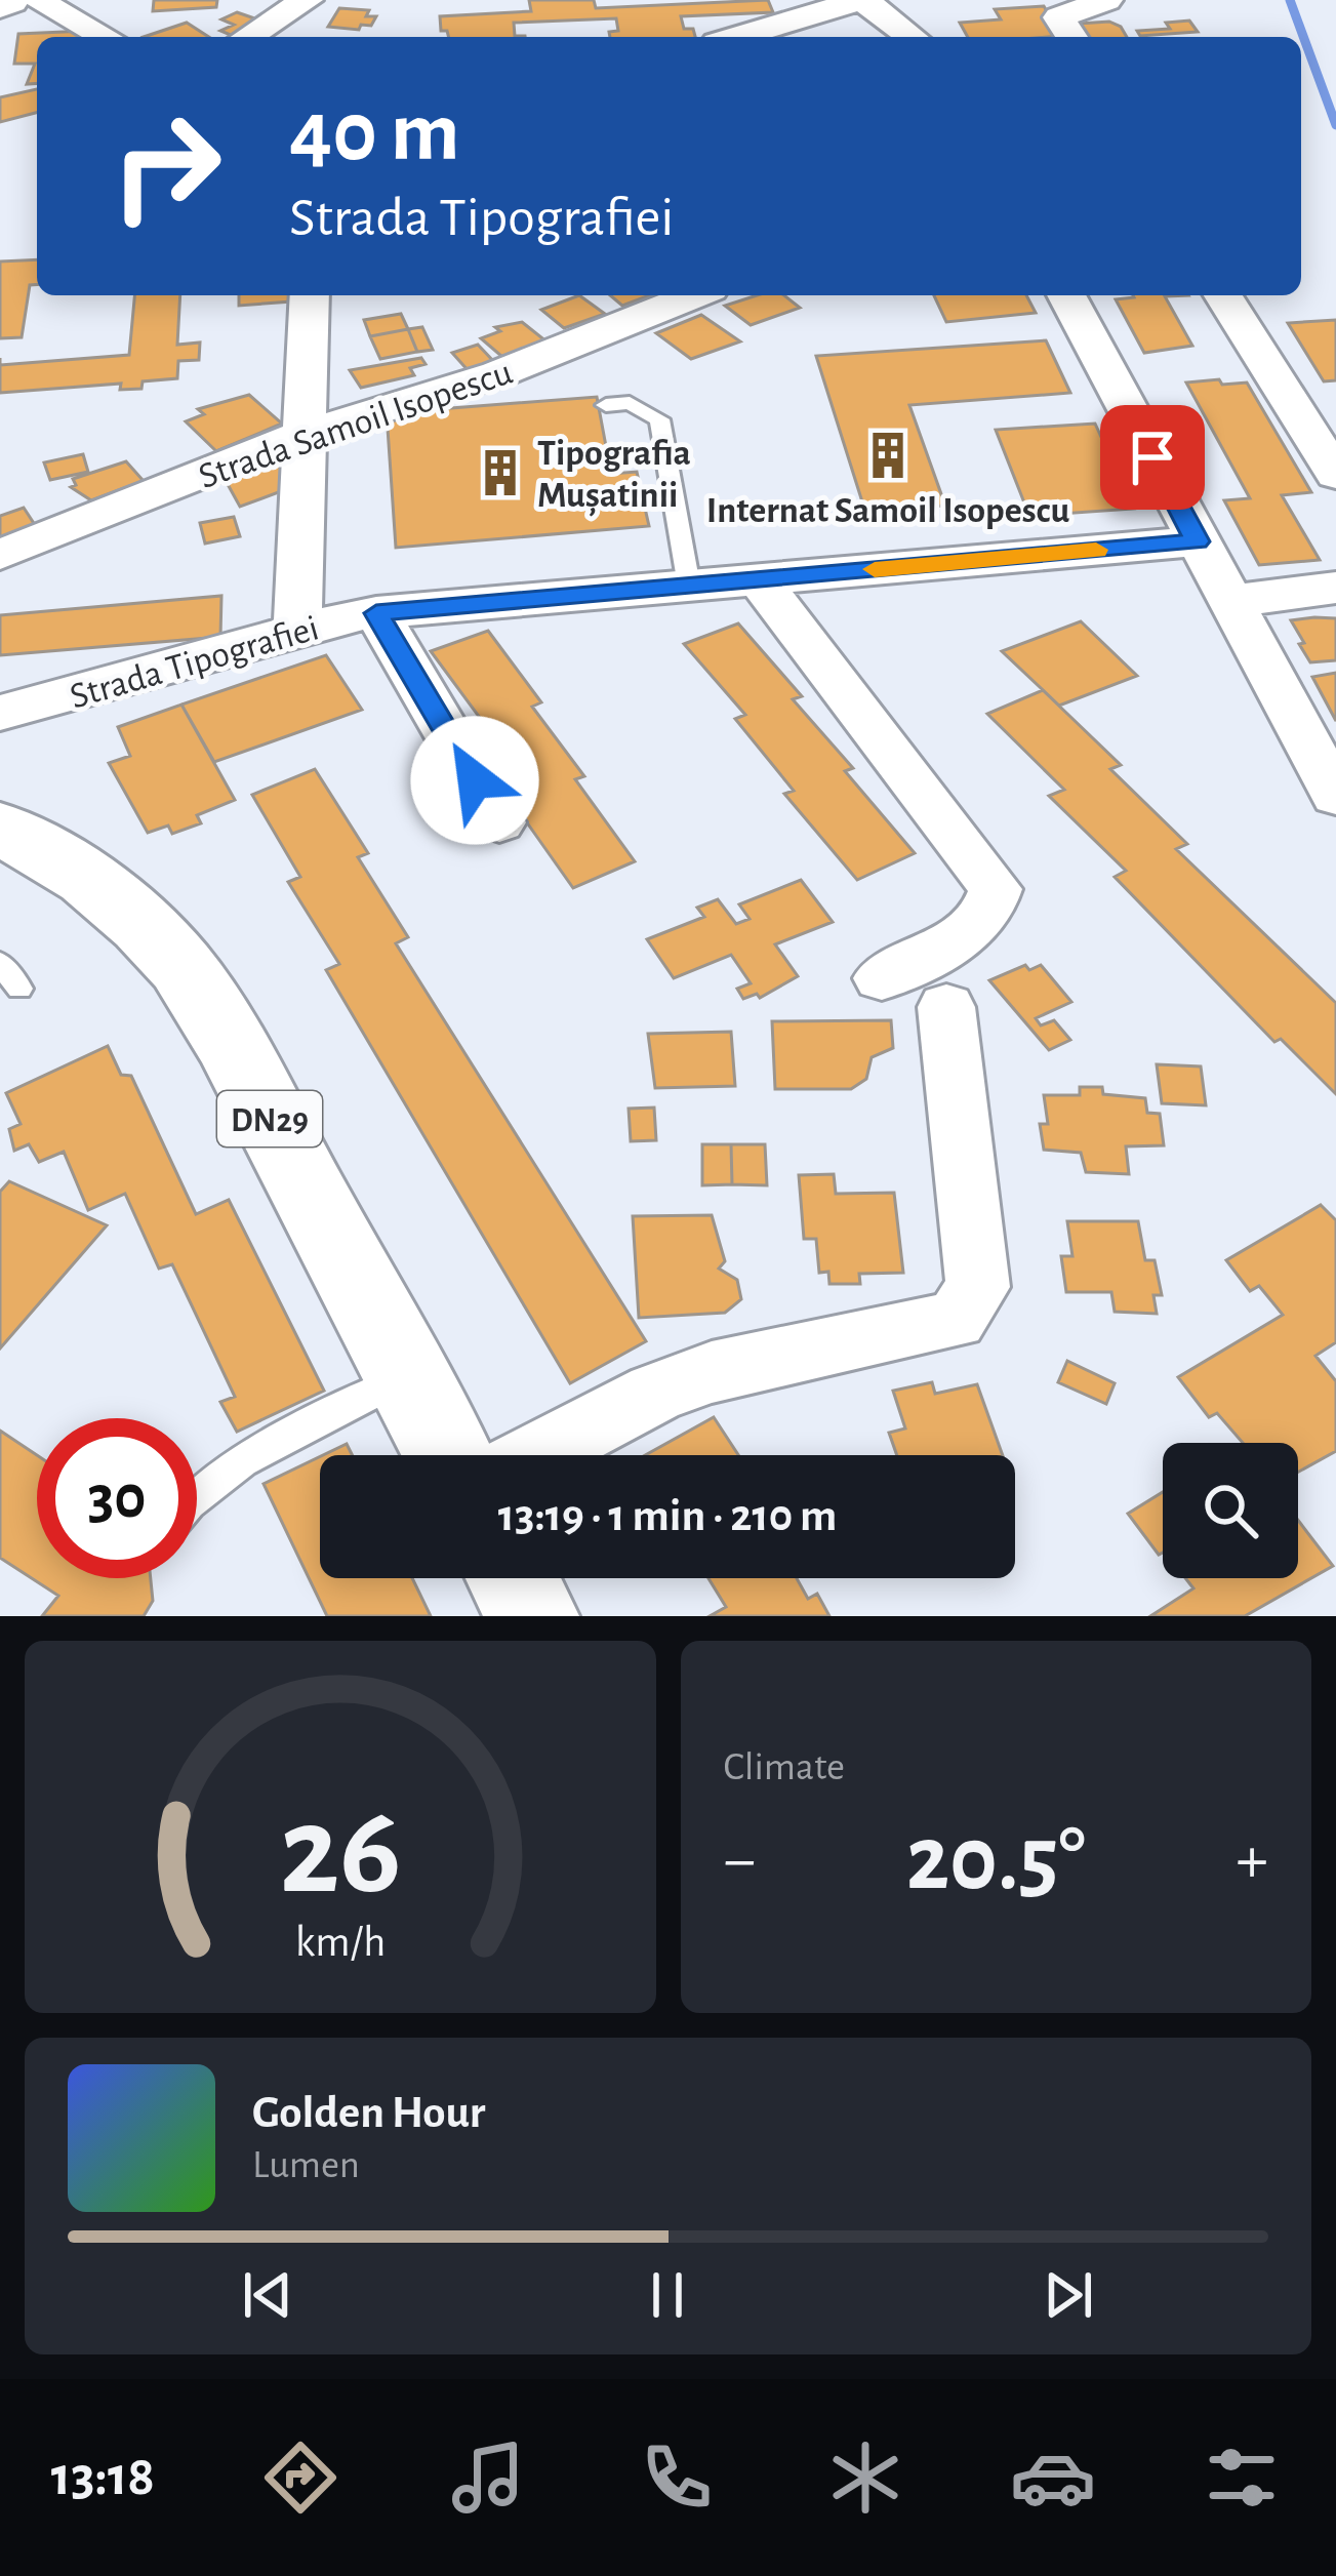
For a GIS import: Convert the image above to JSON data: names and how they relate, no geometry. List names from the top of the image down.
{
  "streets": {
    "main road": ["DN29"],
    "street": ["Strada Samoil Isopescu", "Strada Tipografiei"]
  },
  "places": {
    "building": ["Internat Samoil Isopescu", "Tipografia Mușatinii"]
  },
  "page": {
    "turn": ["40 m", "Strada Tipografiei"],
    "limit": "30",
    "trip": "13:19 · 1 min · 210 m",
    "tile": "Climate",
    "heat": ["−", "20.5°", "+"],
    "song": ["Golden Hour", "Lumen"],
    "tabs": "13:18",
    "gauge": ["26", "km/h"]
  }
}
